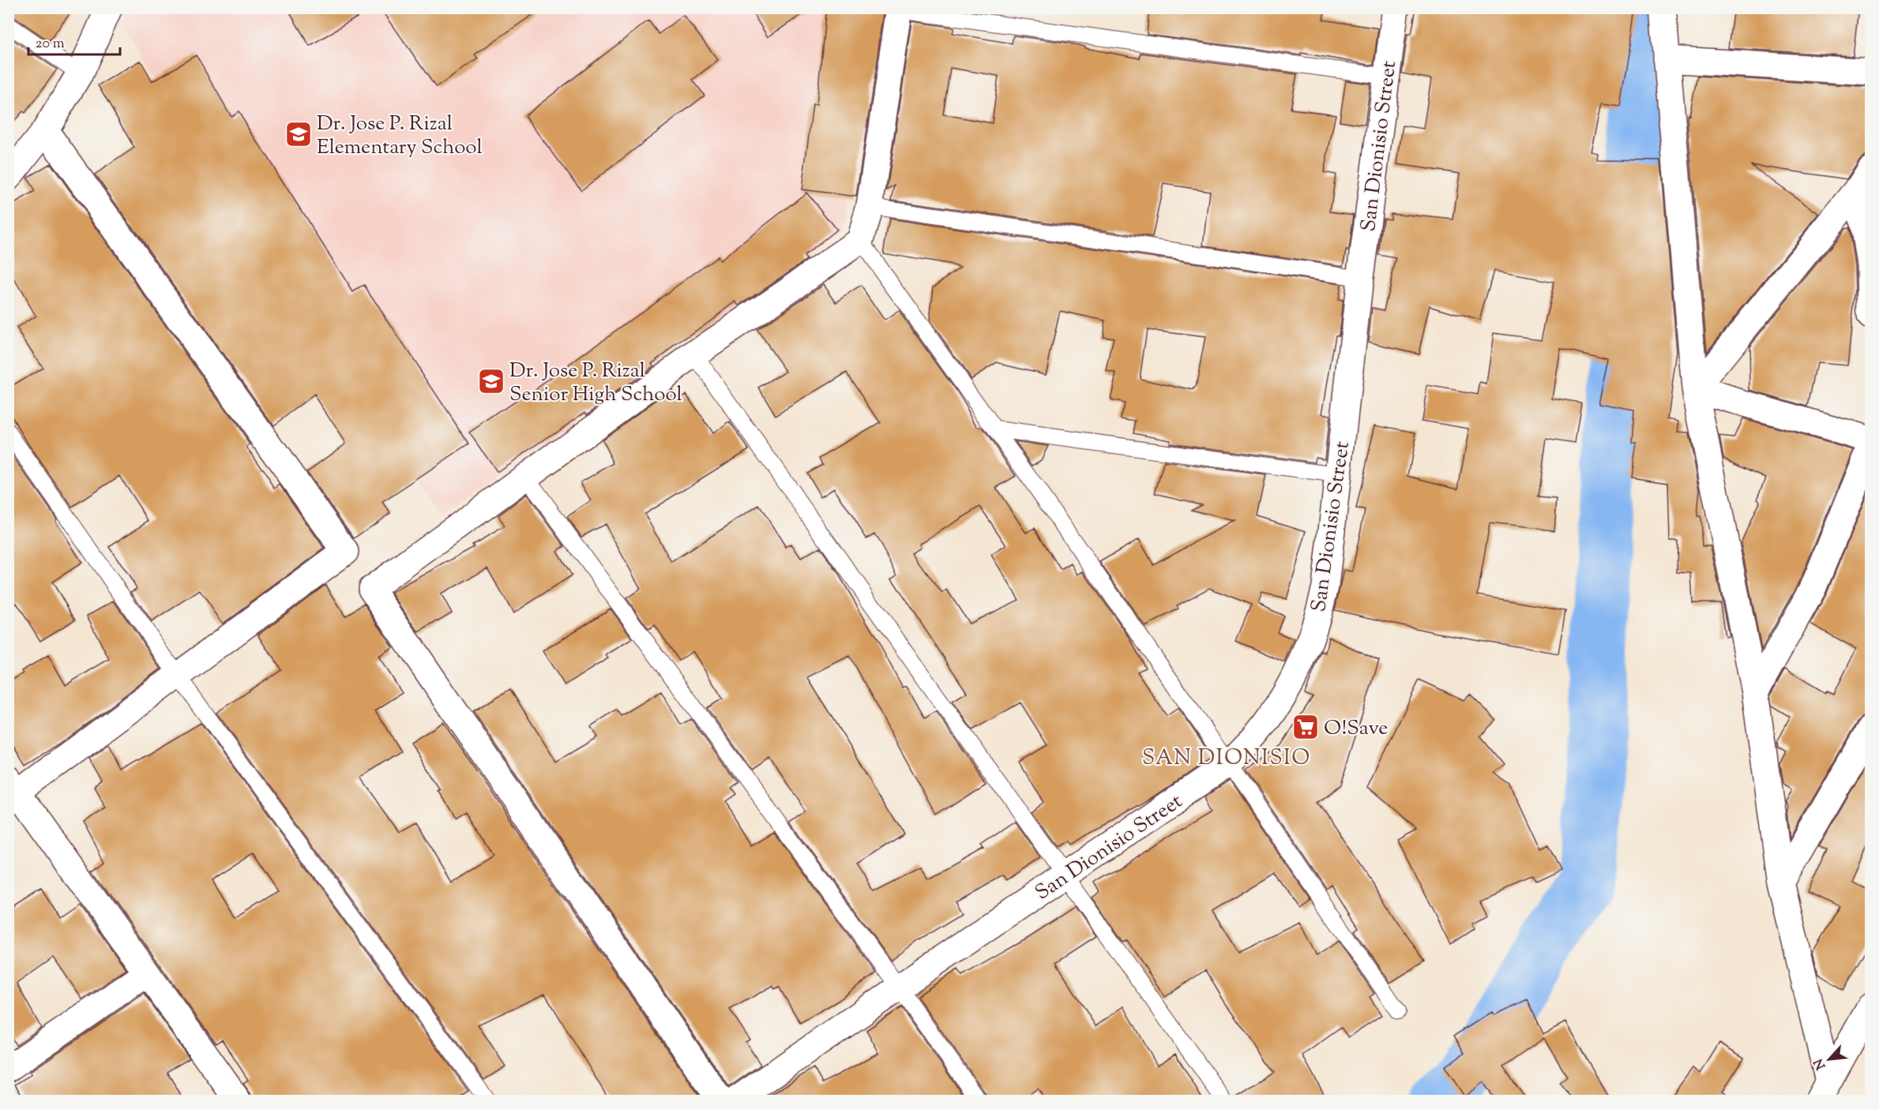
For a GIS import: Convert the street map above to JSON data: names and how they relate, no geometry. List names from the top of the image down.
{
  "streets": {
    "street": ["San Dionisio Street"]
  },
  "districts": ["SAN DIONISIO"],
  "places": {
    "school or university": ["Dr. Jose P. Rizal Elementary School", "Dr. Jose P. Rizal Senior High School"],
    "supermarket": ["O!Save"]
  },
  "scale_bar": "20 m",
  "north": "bottom left"
}
